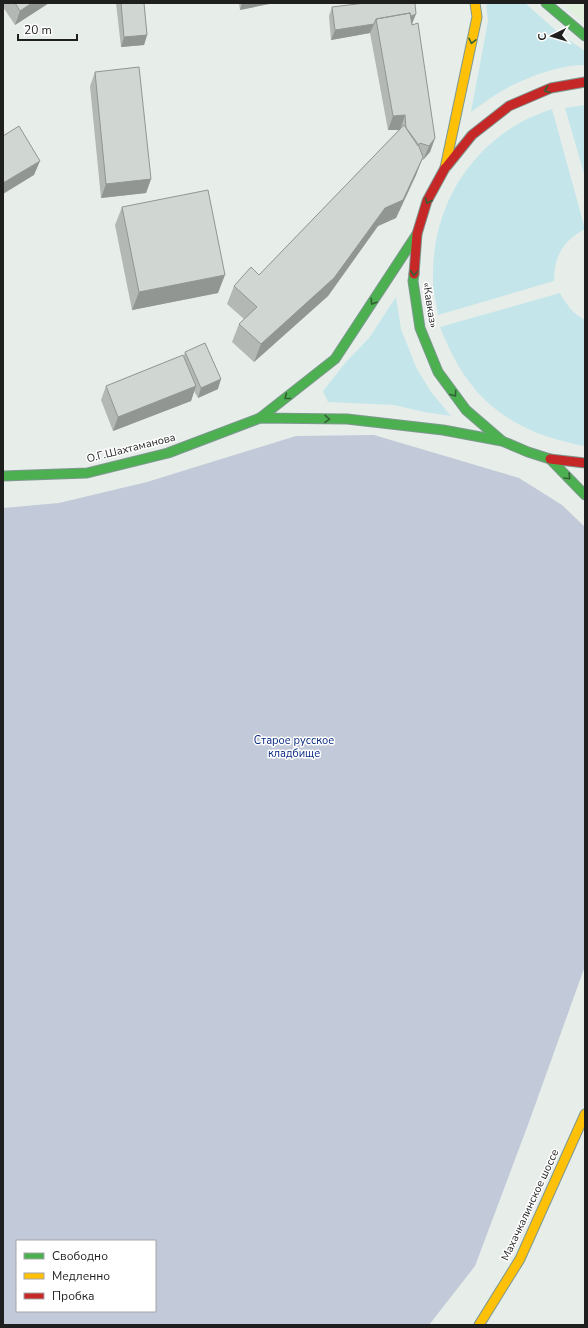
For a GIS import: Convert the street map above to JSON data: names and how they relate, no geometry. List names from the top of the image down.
{
  "streets": {
    "main road": ["«Кавказ»", "О.Г.Шахтаманова", "Махачкалинское шоссе"]
  },
  "one_way": ["«Кавказ»"],
  "parks": ["Старое русское кладбище"],
  "legend": ["Свободно", "Медленно", "Пробка"],
  "scale_bar": "20 m",
  "north": "left"
}
